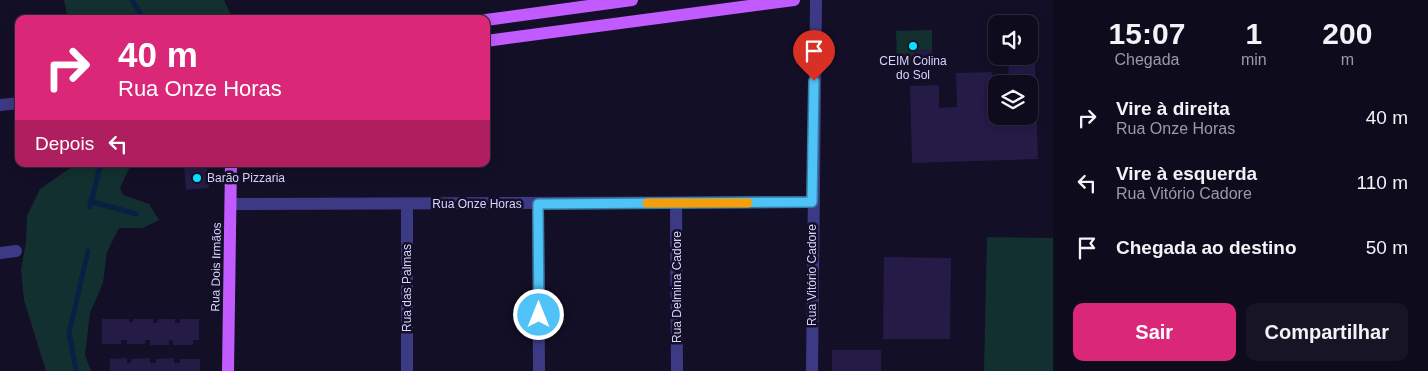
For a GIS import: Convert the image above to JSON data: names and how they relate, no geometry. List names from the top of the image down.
{
  "streets": {
    "main road": ["Rua Dois Irmãos"],
    "street": [
      "Rua Onze Horas",
      "Rua Vitório Cadore",
      "Rua Delmina Cadore",
      "Rua das Palmas"
    ]
  },
  "crossings": [
    ["Rua Onze Horas", "Rua Dois Irmãos"],
    ["Rua Onze Horas", "Rua Vitório Cadore"],
    ["Rua Onze Horas", "Rua Delmina Cadore"],
    ["Rua Onze Horas", "Rua das Palmas"]
  ],
  "places": ["CEIM Colina do Sol", "Barão Pizzaria"],
  "page": {
    "eta": [
      "15:07",
      "Chegada",
      "1",
      "min",
      "200",
      "m"
    ],
    "turn": ["40 m", "Rua Onze Horas"],
    "list": [
      {
        "name": "Vire à direita",
        "note": "Rua Onze Horas",
        "value": "40 m"
      },
      {
        "name": "Vire à esquerda",
        "note": "Rua Vitório Cadore",
        "value": "110 m"
      },
      {
        "name": "Chegada ao destino",
        "value": "50 m"
      }
    ],
    "then": "Depois",
    "buttons": ["Sair", "Compartilhar"]
  }
}
